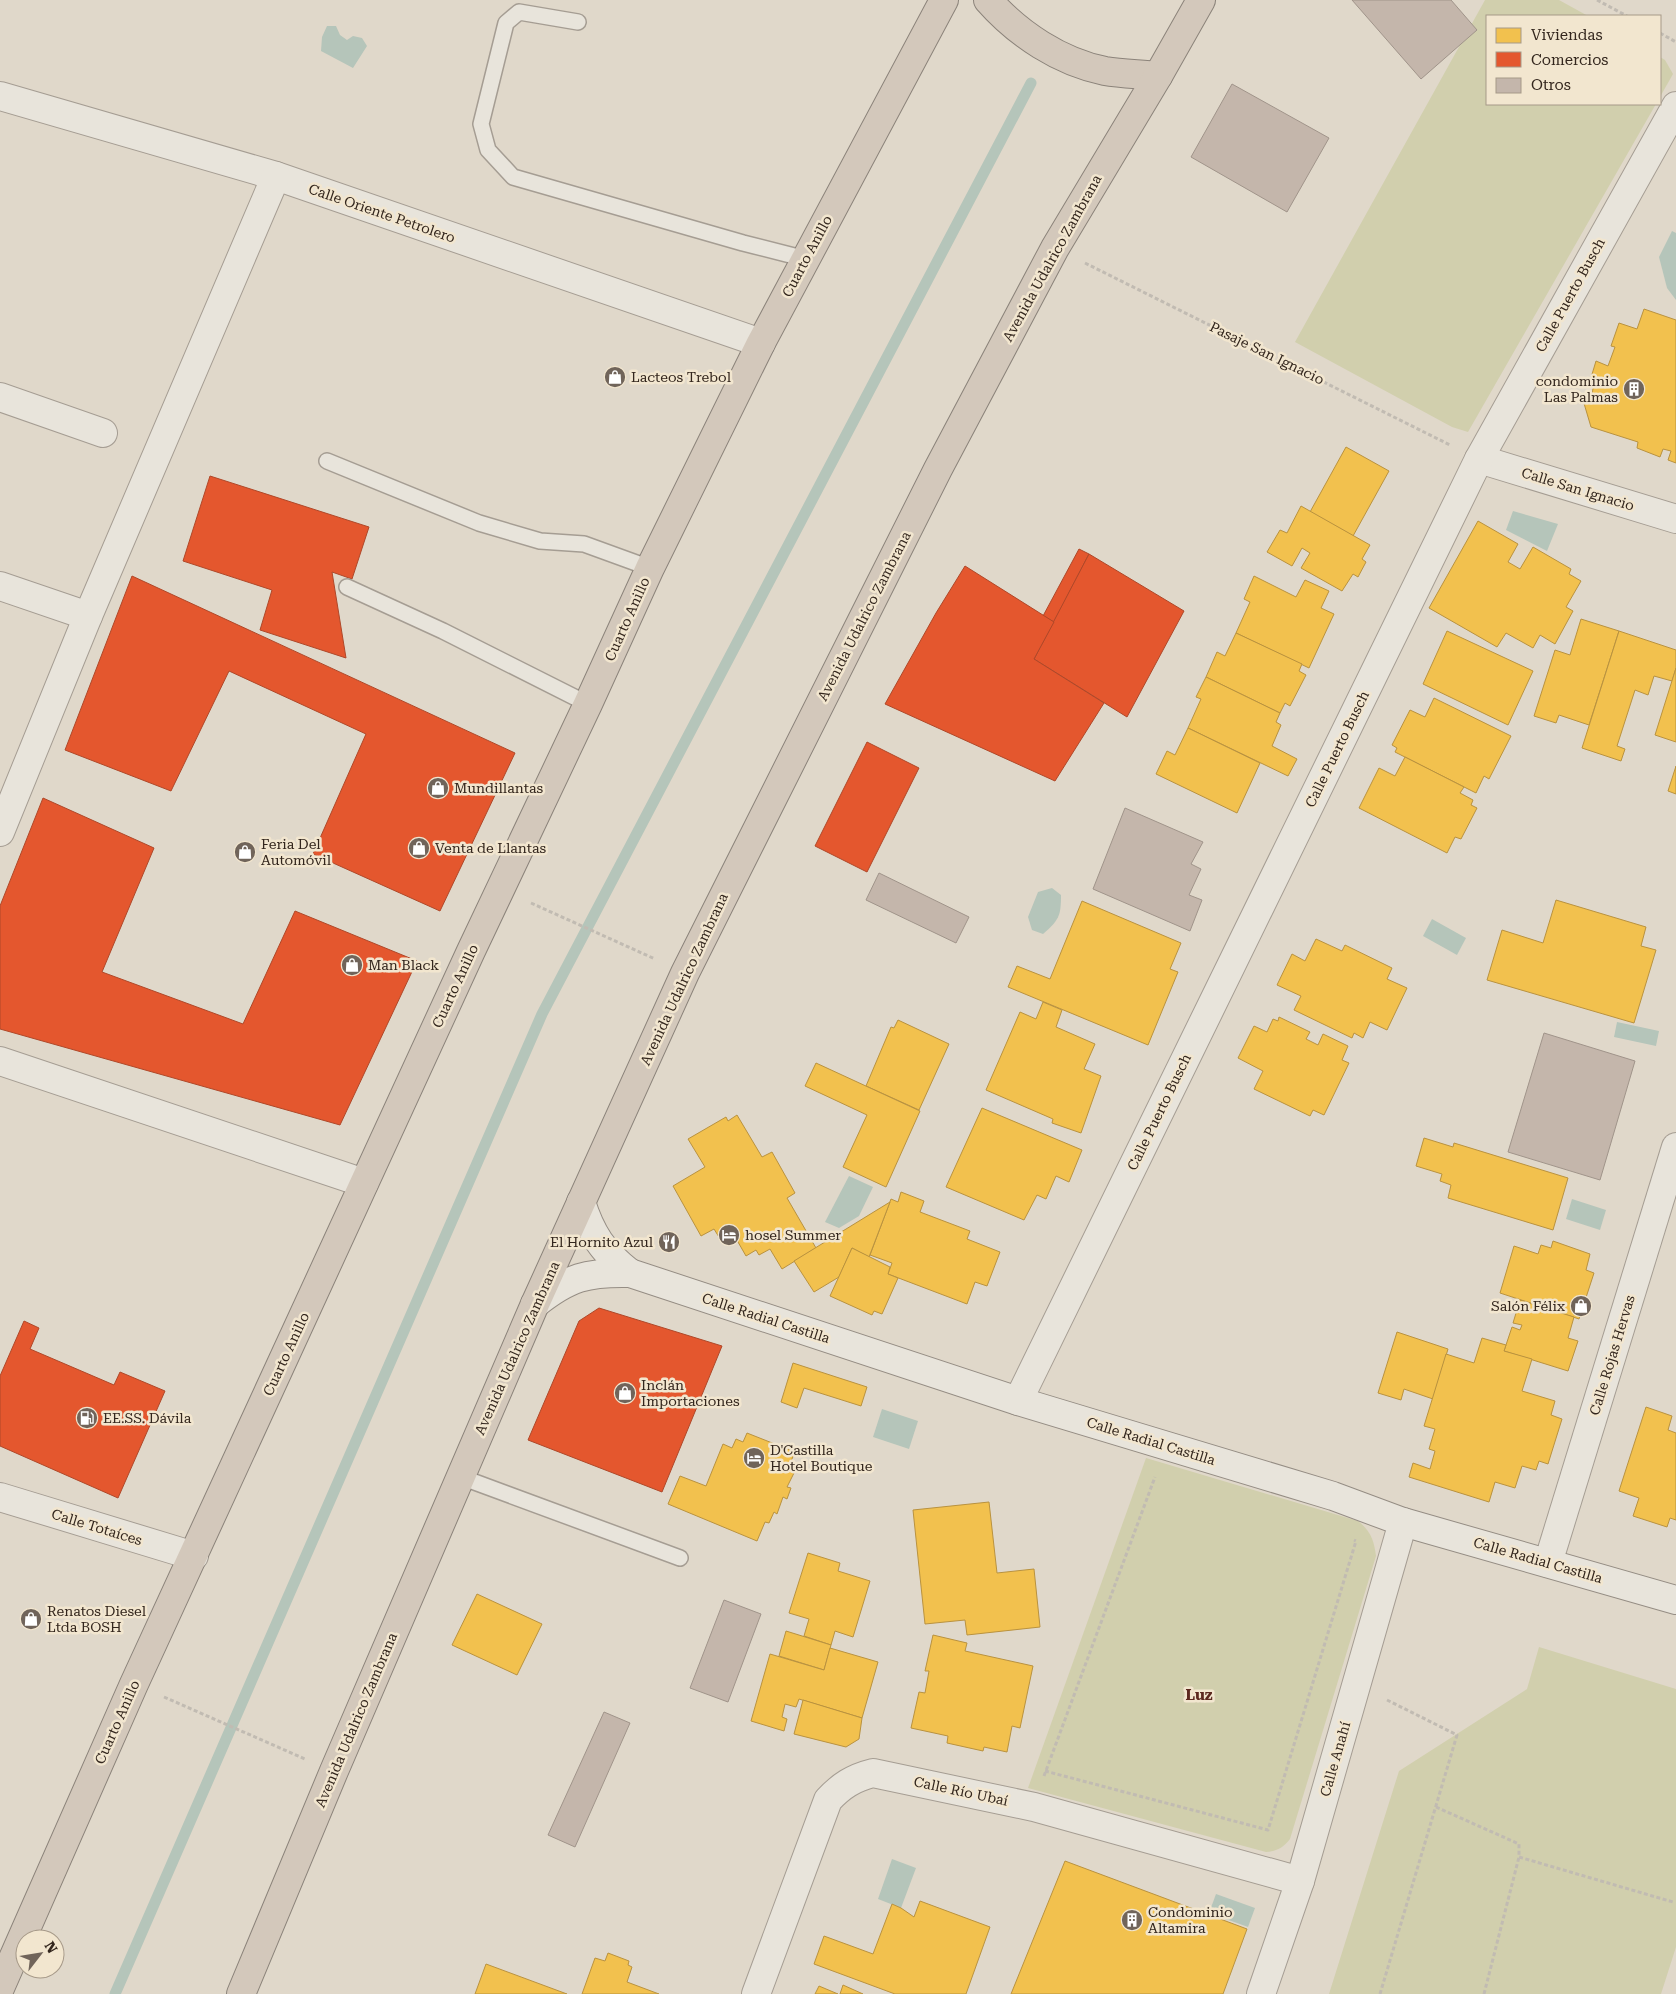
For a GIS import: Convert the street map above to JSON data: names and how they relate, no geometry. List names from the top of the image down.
{
  "streets": {
    "highway": ["Cuarto Anillo", "Avenida Udalrico Zambrana"],
    "street": [
      "Calle Oriente Petrolero",
      "Calle Puerto Busch",
      "Calle San Ignacio",
      "Calle Radial Castilla",
      "Calle Rojas Hervas",
      "Calle Totaíces",
      "Calle Anahí",
      "Calle Río Ubaí"
    ],
    "path": ["Pasaje San Ignacio"]
  },
  "crossings": [
    ["Calle Oriente Petrolero", "Cuarto Anillo"],
    ["Cuarto Anillo", "Calle Totaíces"],
    ["Avenida Udalrico Zambrana", "Pasaje San Ignacio"],
    ["Avenida Udalrico Zambrana", "Calle Radial Castilla"],
    ["Calle Puerto Busch", "Pasaje San Ignacio"],
    ["Calle Puerto Busch", "Calle San Ignacio"],
    ["Calle Puerto Busch", "Calle Radial Castilla"],
    ["Pasaje San Ignacio", "Calle San Ignacio"],
    ["Calle Radial Castilla", "Calle Rojas Hervas"],
    ["Calle Radial Castilla", "Calle Anahí"],
    ["Calle Anahí", "Calle Río Ubaí"]
  ],
  "districts": ["Luz"],
  "places": {
    "shop": [
      "Lacteos Trebol",
      "Mundillantas",
      "Venta de Llantas",
      "Feria Del Automóvil",
      "Man Black",
      "Salón Félix",
      "Inclán Importaciones",
      "Renatos Diesel Ltda BOSH"
    ],
    "building": ["condominio Las Palmas", "Condominio Altamira"],
    "hotel": ["hosel Summer", "D'Castilla Hotel Boutique"],
    "restaurant": ["El Hornito Azul"],
    "fuel station": ["EE.SS. Dávila"]
  },
  "legend": ["Viviendas", "Comercios", "Otros"],
  "north": "top right"
}
